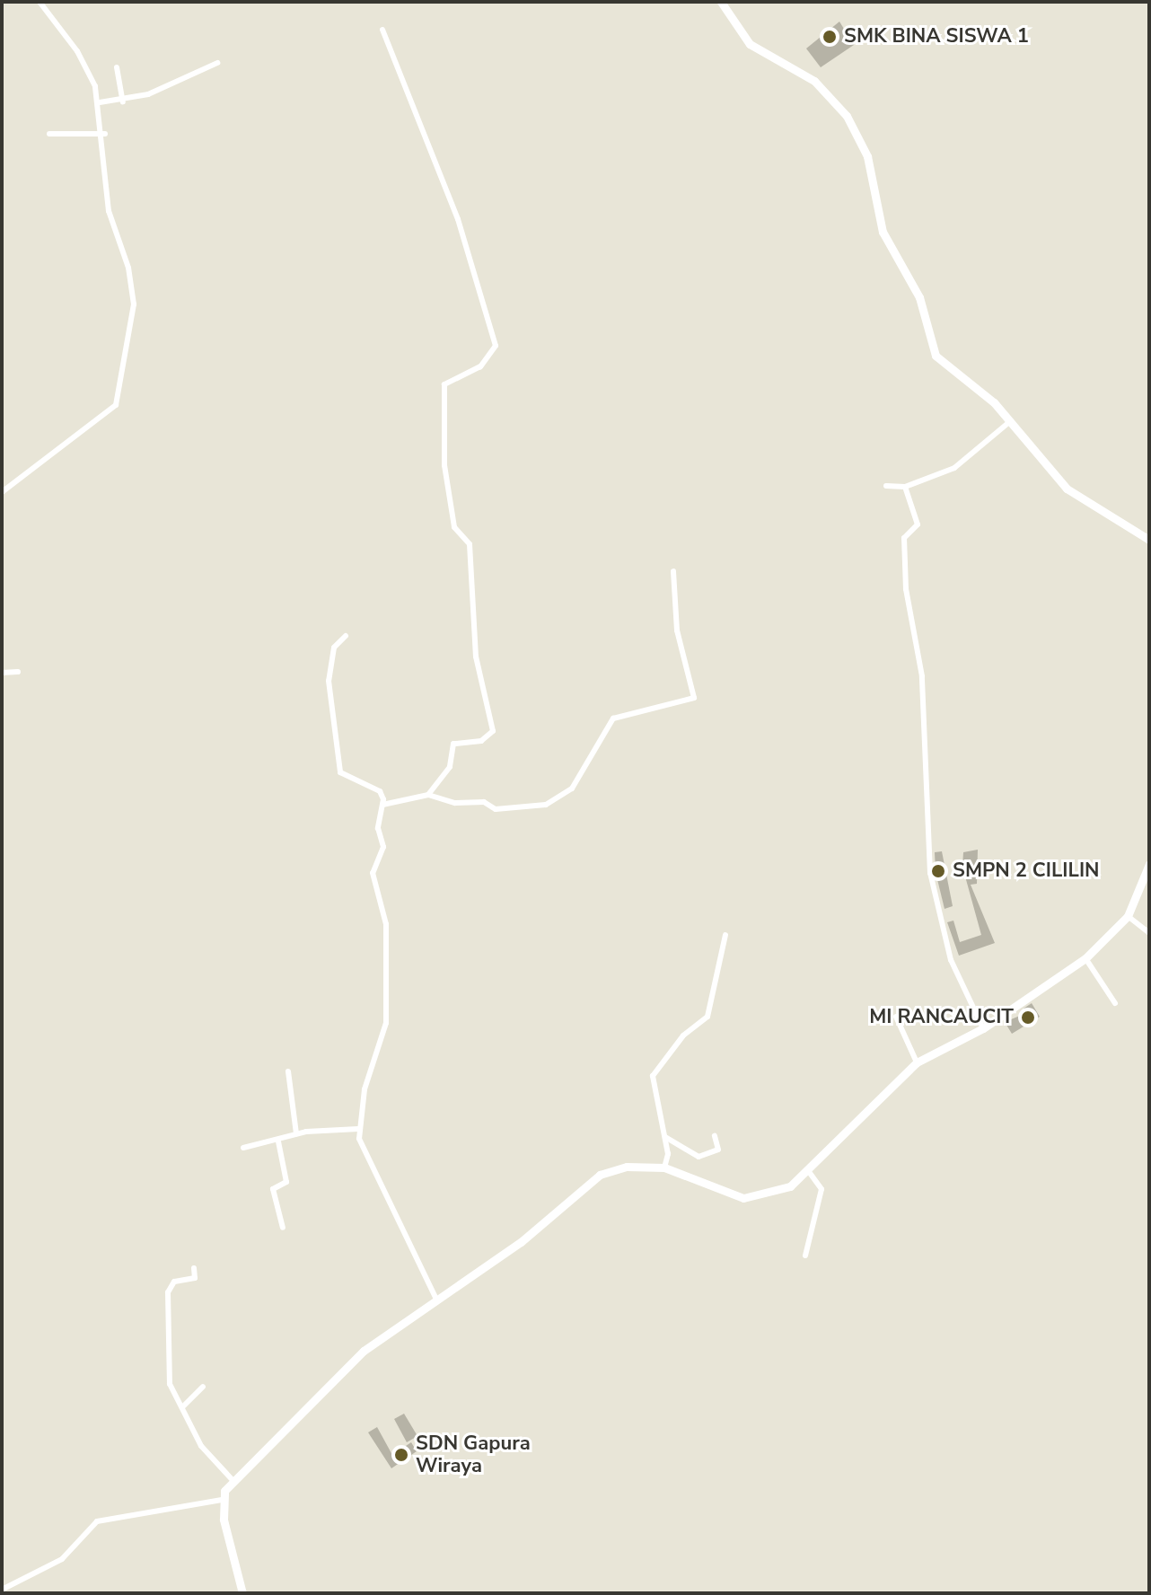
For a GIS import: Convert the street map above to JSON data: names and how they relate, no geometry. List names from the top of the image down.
{
  "places": [
    "SMK BINA SISWA 1",
    "SMPN 2 CILILIN",
    "MI RANCAUCIT",
    "SDN Gapura Wiraya"
  ]
}
